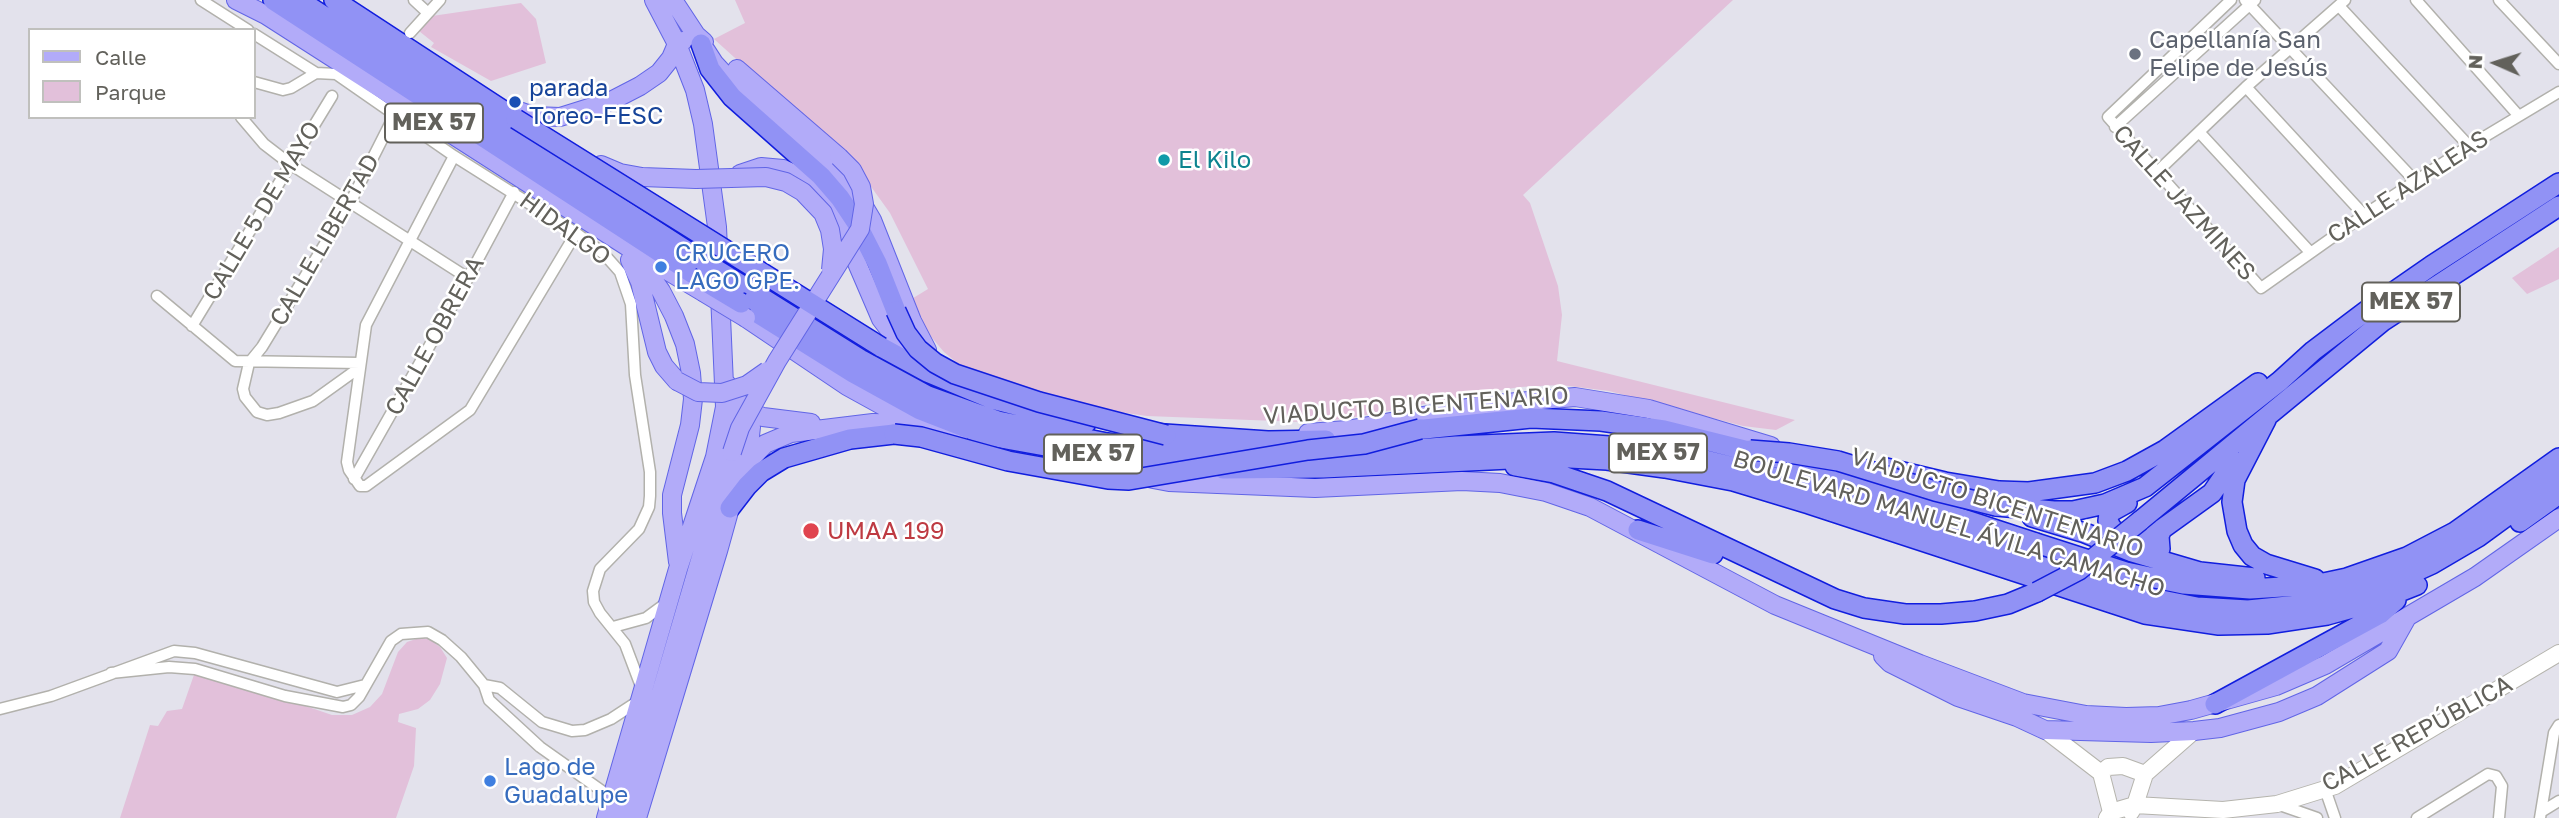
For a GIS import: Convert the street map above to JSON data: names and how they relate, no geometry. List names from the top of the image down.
{
  "streets": {
    "highway": ["MEX 57", "VIADUCTO BICENTENARIO", "BOULEVARD MANUEL ÁVILA CAMACHO"],
    "street": [
      "CALLE AZALEAS",
      "CALLE JAZMINES",
      "CALLE 5 DE MAYO",
      "HIDALGO",
      "CALLE LIBERTAD",
      "CALLE OBRERA",
      "CALLE REPÚBLICA"
    ]
  },
  "crossings": [
    ["MEX 57", "BOULEVARD MANUEL ÁVILA CAMACHO"],
    ["CALLE AZALEAS", "CALLE JAZMINES"],
    ["HIDALGO", "CALLE LIBERTAD"],
    ["HIDALGO", "CALLE OBRERA"],
    ["VIADUCTO BICENTENARIO", "BOULEVARD MANUEL ÁVILA CAMACHO"]
  ],
  "places": [
    "Capellanía San Felipe de Jesús",
    "parada Toreo-FESC",
    "El Kilo",
    "CRUCERO LAGO GPE.",
    "UMAA 199",
    "Lago de Guadalupe"
  ],
  "legend": ["Calle", "Parque"],
  "north": "left"
}
